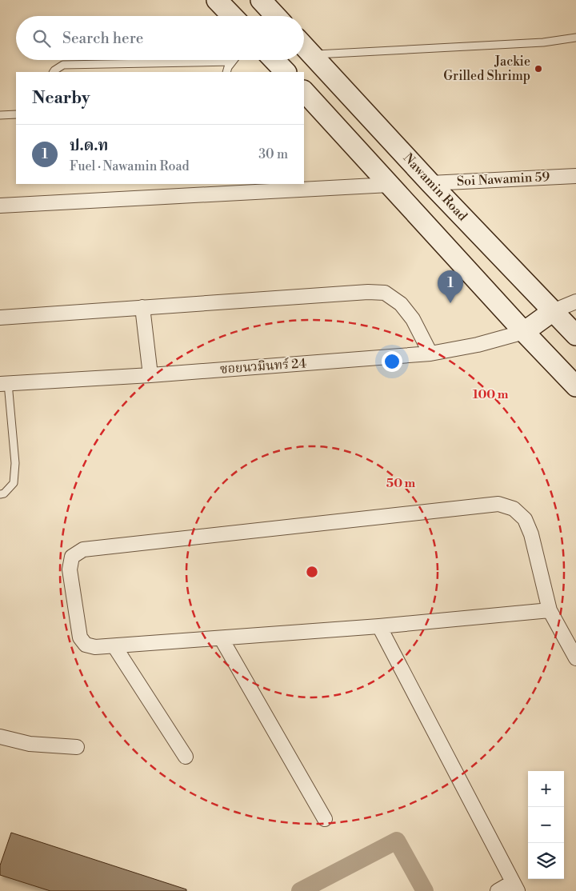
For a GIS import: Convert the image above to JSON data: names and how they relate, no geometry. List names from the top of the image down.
{
  "streets": {
    "main road": ["Nawamin Road"],
    "street": ["Soi Nawamin 59", "ซอยนวมินทร์ 24"]
  },
  "crossings": [
    ["Soi Nawamin 59", "Nawamin Road"]
  ],
  "places": ["Jackie Grilled Shrimp"],
  "page": {
    "search": "Search here",
    "heading": "Nearby",
    "list": [
      {
        "mark": "1",
        "name": "ป.ด.ท",
        "note": "Fuel · Nawamin Road",
        "value": "30 m"
      }
    ],
    "pins": "1",
    "map_buttons": ["+", "−"]
  },
  "rings": ["100 m", "50 m"]
}
